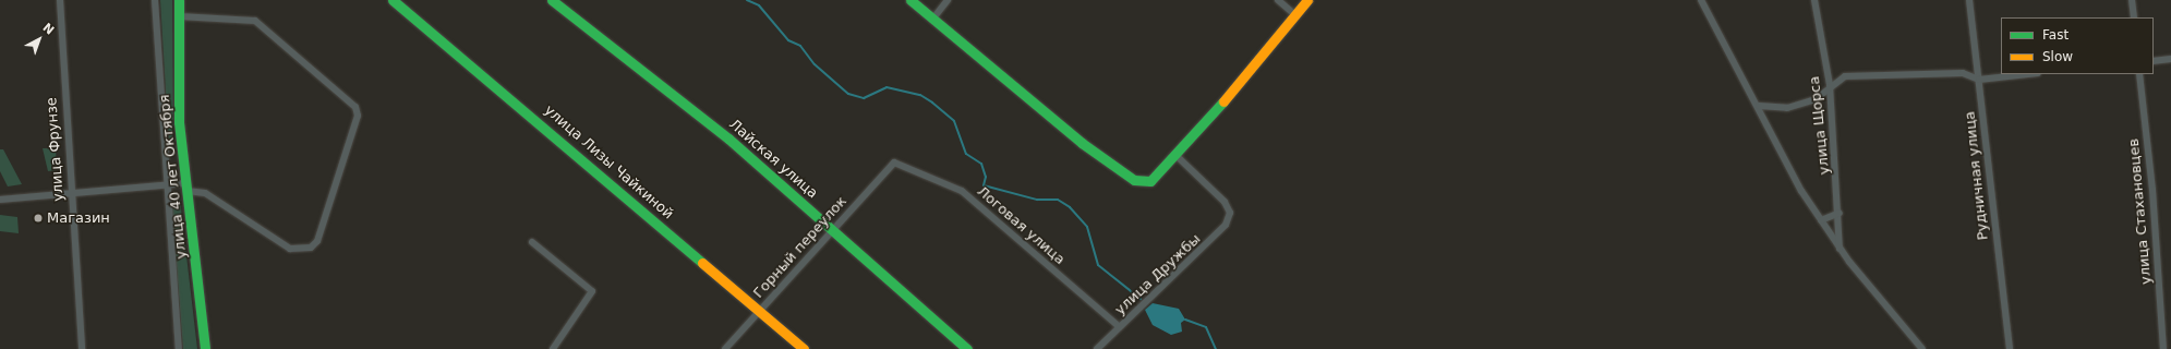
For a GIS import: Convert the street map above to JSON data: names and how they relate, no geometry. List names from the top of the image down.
{
  "streets": {
    "street": [
      "улица Щорса",
      "улица Фрунзе",
      "Лайская улица",
      "улица Лизы Чайкиной",
      "Рудничная улица",
      "улица 40 лет Октября",
      "улица Стахановцев",
      "Логовая улица",
      "Горный переулок",
      "улица Дружбы"
    ]
  },
  "crossings": [
    ["Лайская улица", "Горный переулок"],
    ["улица Лизы Чайкиной", "Горный переулок"],
    ["Логовая улица", "Горный переулок"],
    ["Логовая улица", "улица Дружбы"]
  ],
  "places": ["Магазин"],
  "legend": ["Fast", "Slow"],
  "north": "top right"
}
